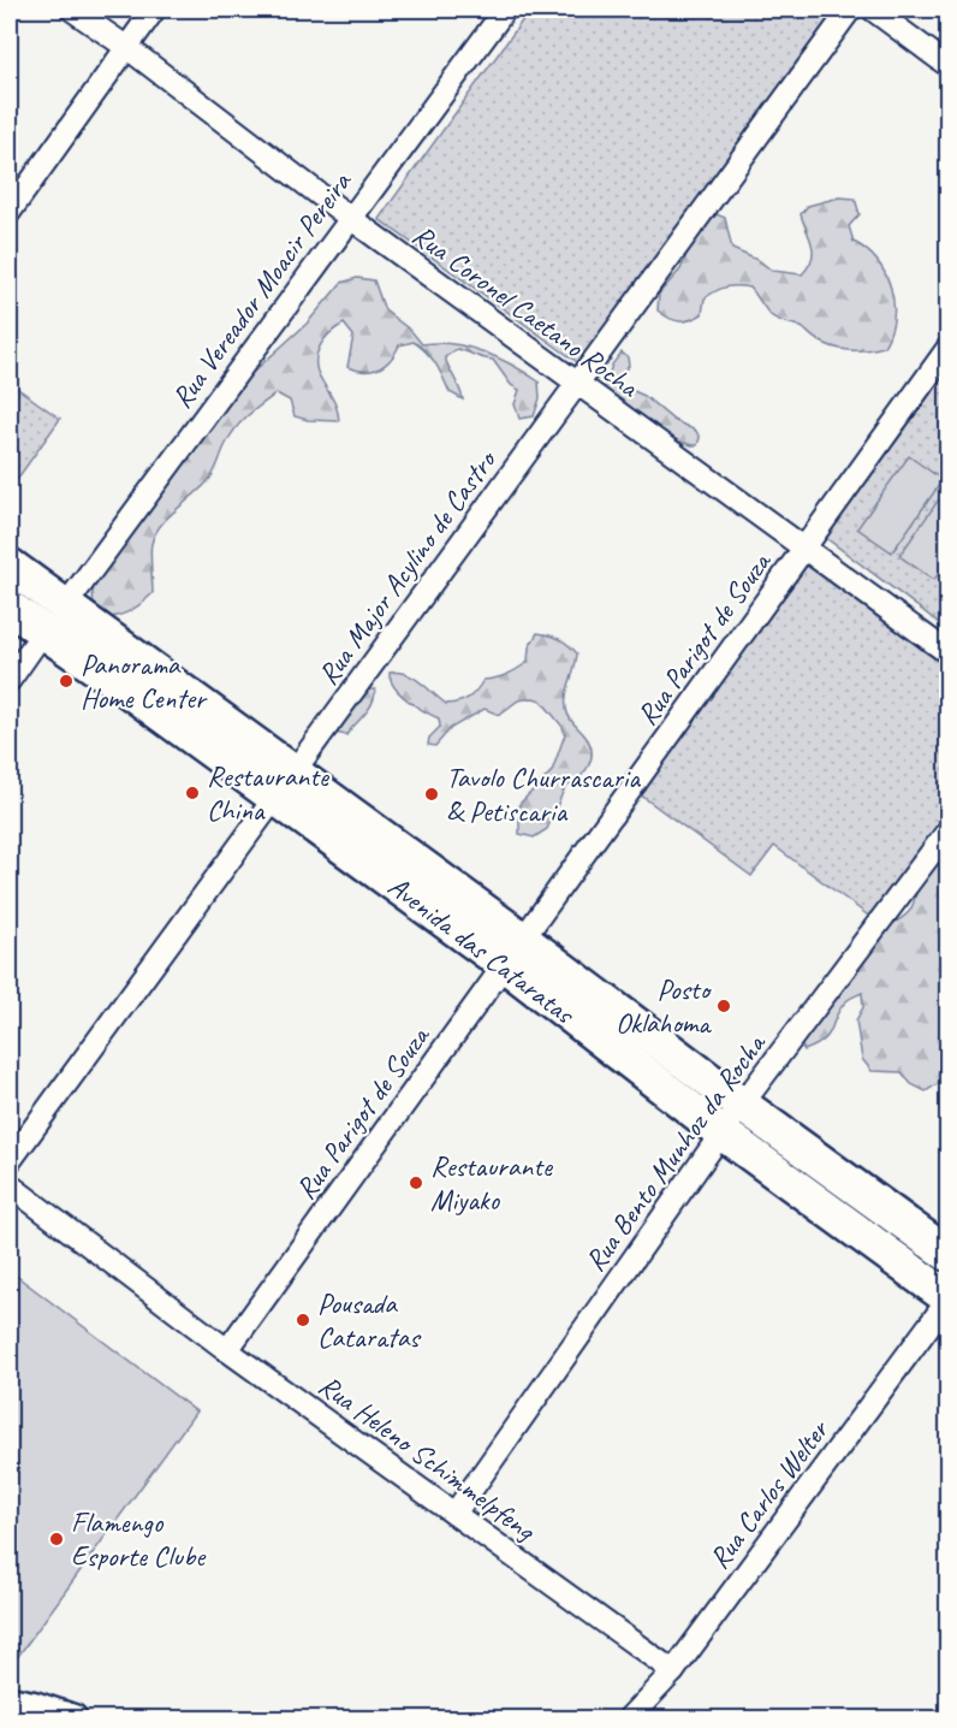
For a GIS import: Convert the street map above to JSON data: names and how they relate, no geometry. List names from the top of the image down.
{
  "streets": {
    "main road": ["Avenida das Cataratas"],
    "street": [
      "Rua Vereador Moacir Pereira",
      "Rua Coronel Caetano Rocha",
      "Rua Major Acylino de Castro",
      "Rua Parigot de Souza",
      "Rua Bento Munhoz da Rocha",
      "Rua Heleno Schimmelpfeng",
      "Rua Carlos Welter"
    ]
  },
  "crossings": [
    ["Rua Vereador Moacir Pereira", "Rua Coronel Caetano Rocha"],
    ["Rua Vereador Moacir Pereira", "Avenida das Cataratas"],
    ["Rua Coronel Caetano Rocha", "Rua Major Acylino de Castro"],
    ["Rua Coronel Caetano Rocha", "Rua Parigot de Souza"],
    ["Rua Major Acylino de Castro", "Avenida das Cataratas"],
    ["Rua Parigot de Souza", "Avenida das Cataratas"],
    ["Rua Parigot de Souza", "Rua Heleno Schimmelpfeng"],
    ["Avenida das Cataratas", "Rua Bento Munhoz da Rocha"],
    ["Avenida das Cataratas", "Rua Carlos Welter"],
    ["Rua Bento Munhoz da Rocha", "Rua Heleno Schimmelpfeng"],
    ["Rua Heleno Schimmelpfeng", "Rua Carlos Welter"]
  ],
  "places": [
    "Panorama Home Center",
    "Restaurante China",
    "Tavolo Churrascaria & Petiscaria",
    "Posto Oklahoma",
    "Restaurante Miyako",
    "Pousada Cataratas",
    "Flamengo Esporte Clube"
  ]
}
